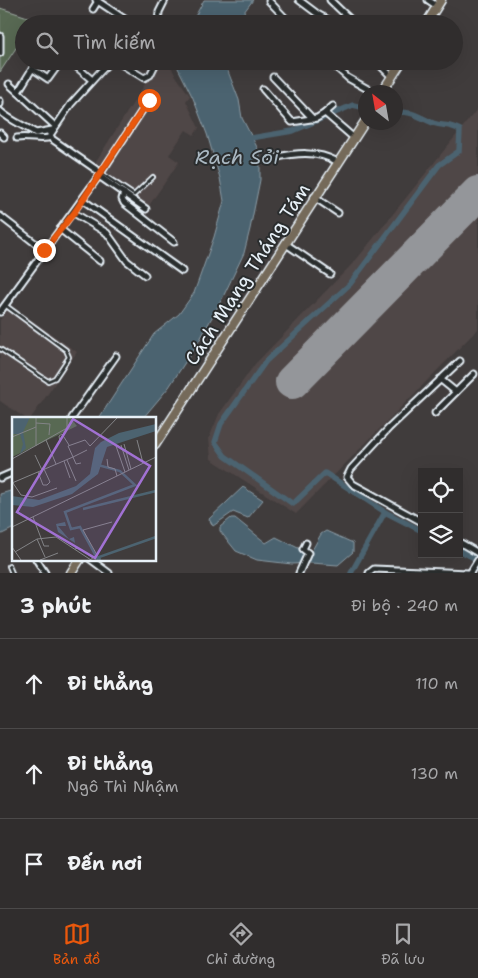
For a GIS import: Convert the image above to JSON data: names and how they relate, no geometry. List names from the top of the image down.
{
  "streets": {
    "main road": ["Cách Mạng Tháng Tám"]
  },
  "water": ["Rạch Sỏi"],
  "north": "top left",
  "page": {
    "search": "Tìm kiếm",
    "heading": ["3 phút", "Đi bộ · 240 m"],
    "list": [
      ["Đi thẳng", "110 m"],
      ["Đi thẳng", "Ngô Thì Nhậm", "130 m"],
      "Đến nơi"
    ],
    "nav": ["Bản đồ", "Chỉ đường", "Đã lưu"]
  }
}
